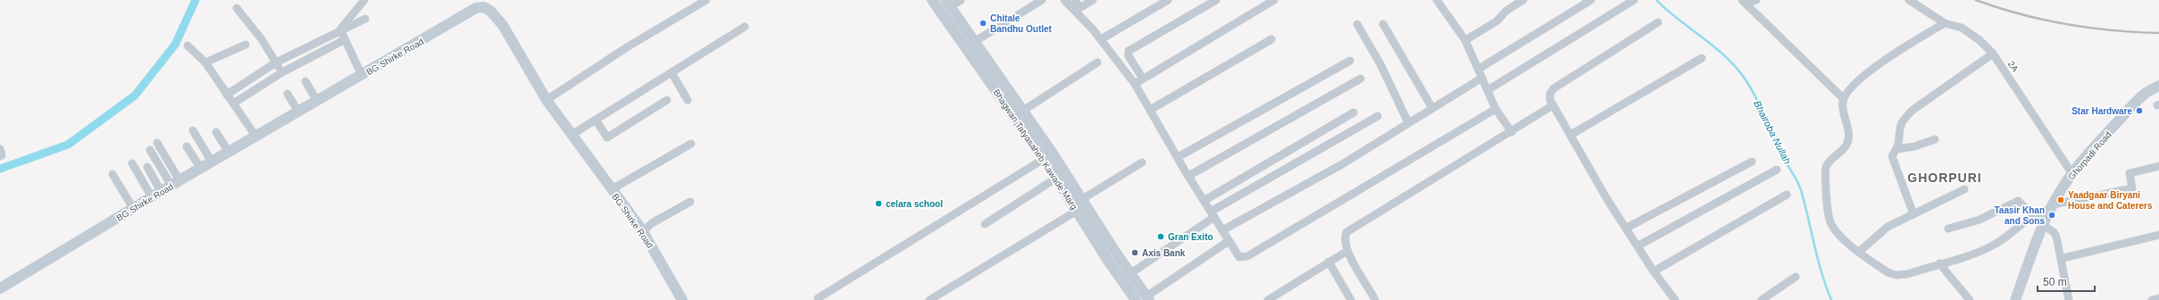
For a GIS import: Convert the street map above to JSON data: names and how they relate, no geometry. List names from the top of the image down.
{
  "streets": {
    "street": [
      "BG Shirke Road",
      "2A",
      "Bhagwan Tatyasaheb Kawade Marg",
      "Ghorpadi Road"
    ]
  },
  "crossings": [
    ["2A", "Ghorpadi Road"]
  ],
  "districts": ["GHORPURI"],
  "water": ["Bhairoba Nullah"],
  "places": [
    "Chitale Bandhu Outlet",
    "Star Hardware",
    "Yaadgaar Biryani House and Caterers",
    "celara school",
    "Taasir Khan and Sons",
    "Gran Exito",
    "Axis Bank"
  ],
  "scale_bar": "50 m"
}
